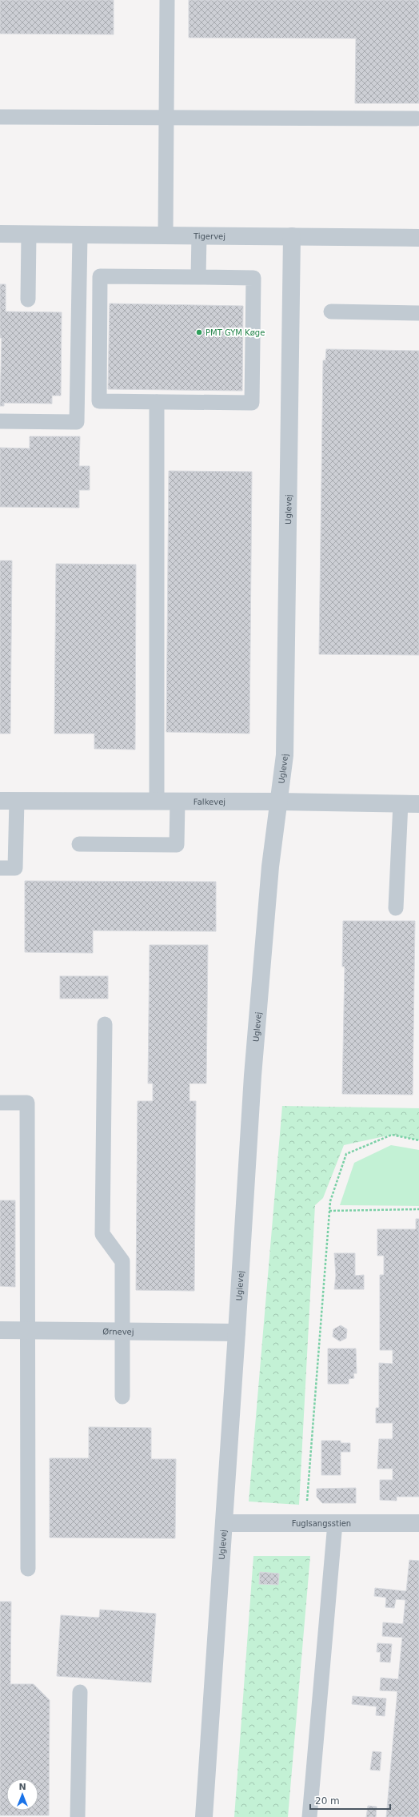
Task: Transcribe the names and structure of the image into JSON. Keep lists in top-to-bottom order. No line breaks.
{"streets":{"street":["Tigervej","Uglevej","Falkevej","Ørnevej","Fuglsangsstien"]},"crossings":[["Tigervej","Uglevej"],["Uglevej","Falkevej"],["Uglevej","Ørnevej"],["Uglevej","Fuglsangsstien"]],"places":["PMT GYM Køge"],"scale_bar":"20 m","north":"top"}
